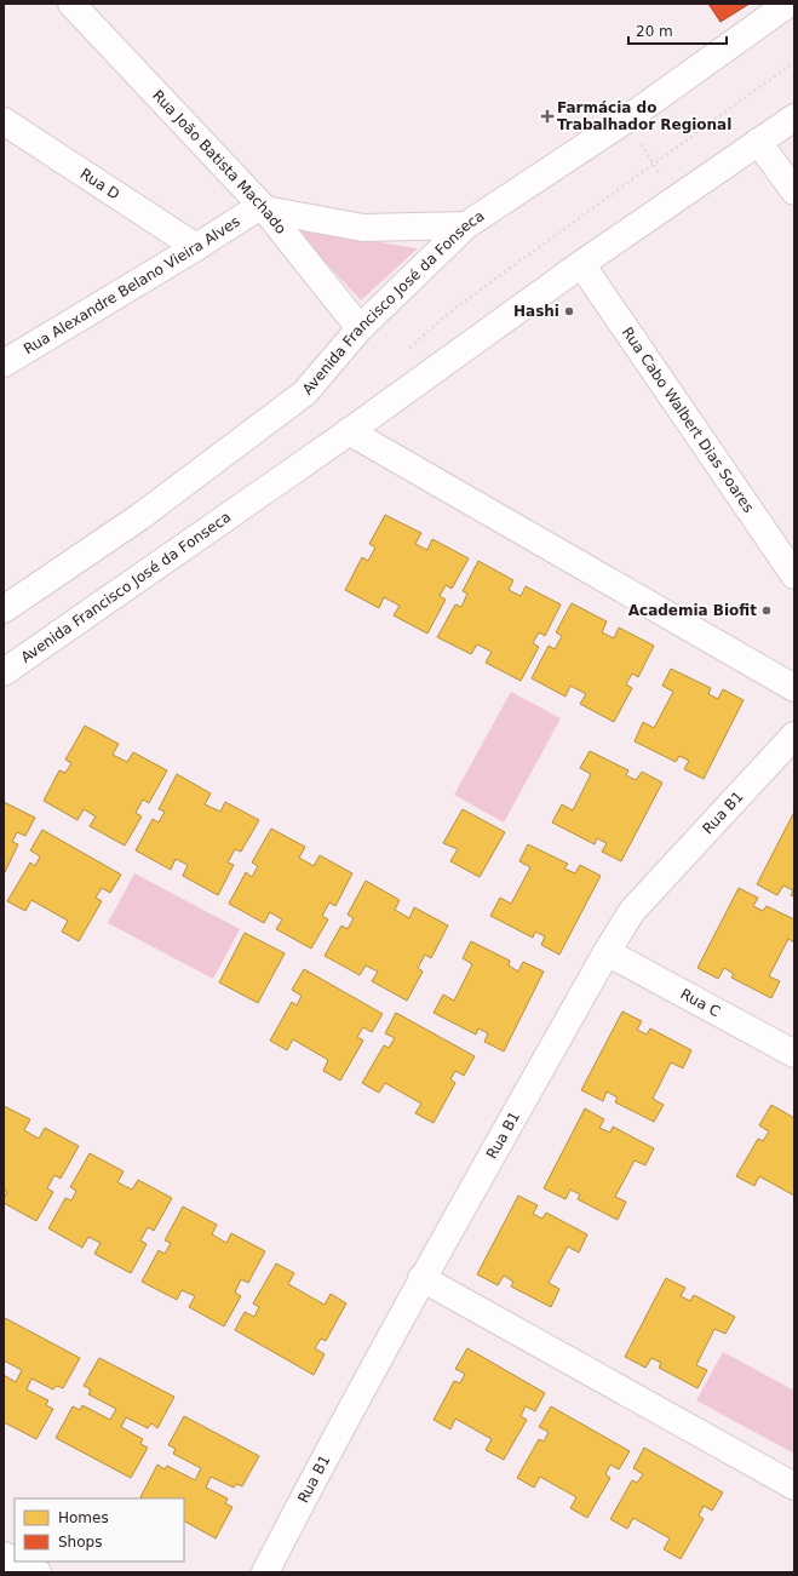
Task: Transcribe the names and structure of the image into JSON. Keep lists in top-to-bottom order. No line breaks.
{"streets":{"street":["Rua João Batista Machado","Rua D","Rua Alexandre Belano Vieira Alves","Avenida Francisco José da Fonseca","Rua Cabo Walbert Dias Soares","Rua B1","Rua C"]},"crossings":[["Rua João Batista Machado","Rua Alexandre Belano Vieira Alves"],["Rua João Batista Machado","Avenida Francisco José da Fonseca"],["Rua D","Rua Alexandre Belano Vieira Alves"],["Avenida Francisco José da Fonseca","Rua Cabo Walbert Dias Soares"],["Rua B1","Rua C"]],"places":{"health":["Farmácia do Trabalhador Regional"],"other":["Hashi","Academia Biofit"]},"legend":["Homes","Shops"],"scale_bar":"20 m"}
